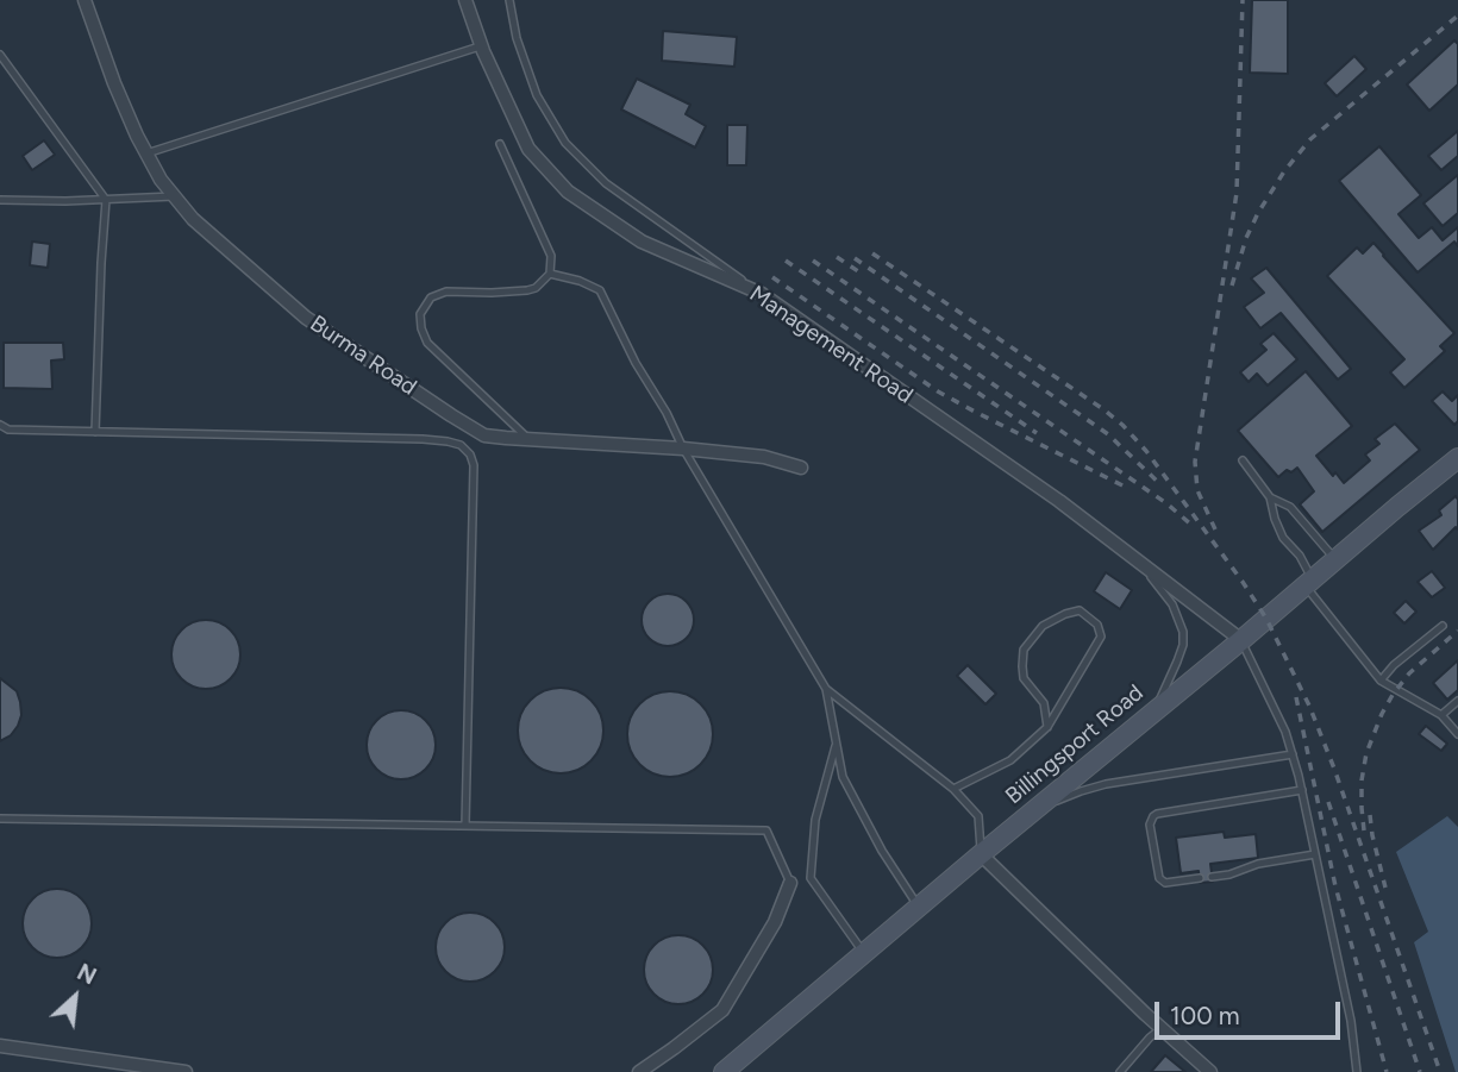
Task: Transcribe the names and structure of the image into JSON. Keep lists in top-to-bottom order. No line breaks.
{"streets":{"street":["Management Road","Burma Road","Billingsport Road"]},"crossings":[["Management Road","Billingsport Road"]],"scale_bar":"100 m","north":"top right"}
